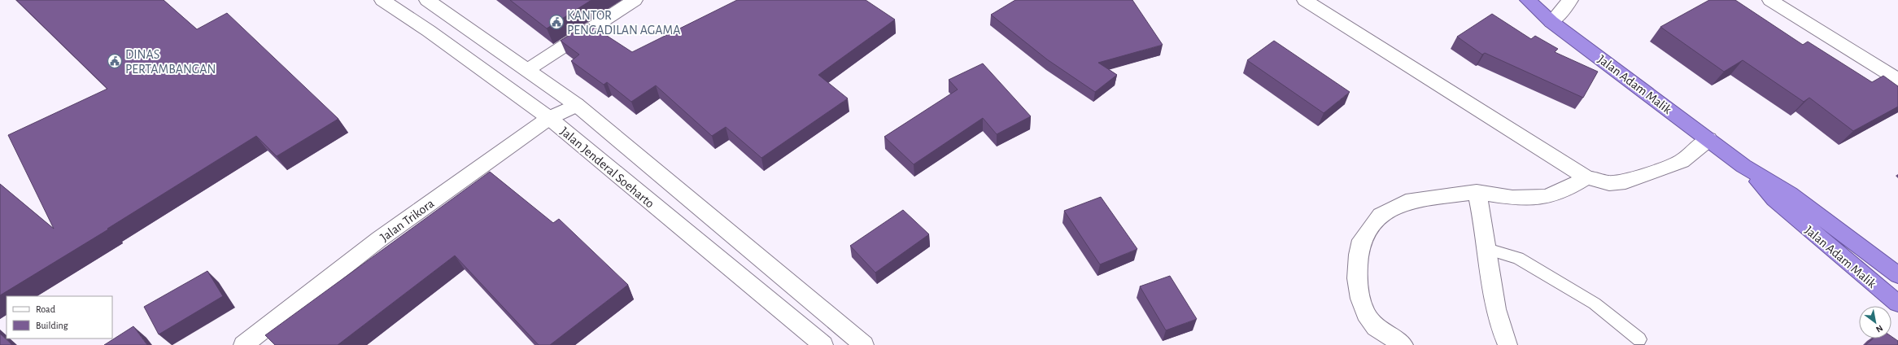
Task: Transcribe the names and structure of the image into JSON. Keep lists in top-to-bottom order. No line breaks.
{"streets":{"highway":["Jalan Adam Malik"],"street":["Jalan Jenderal Soeharto","Jalan Trikora"]},"crossings":[["Jalan Jenderal Soeharto","Jalan Trikora"]],"places":{"public building":["KANTOR PENGADILAN AGAMA","DINAS PERTAMBANGAN"]},"legend":["Road","Building"],"north":"bottom right"}
